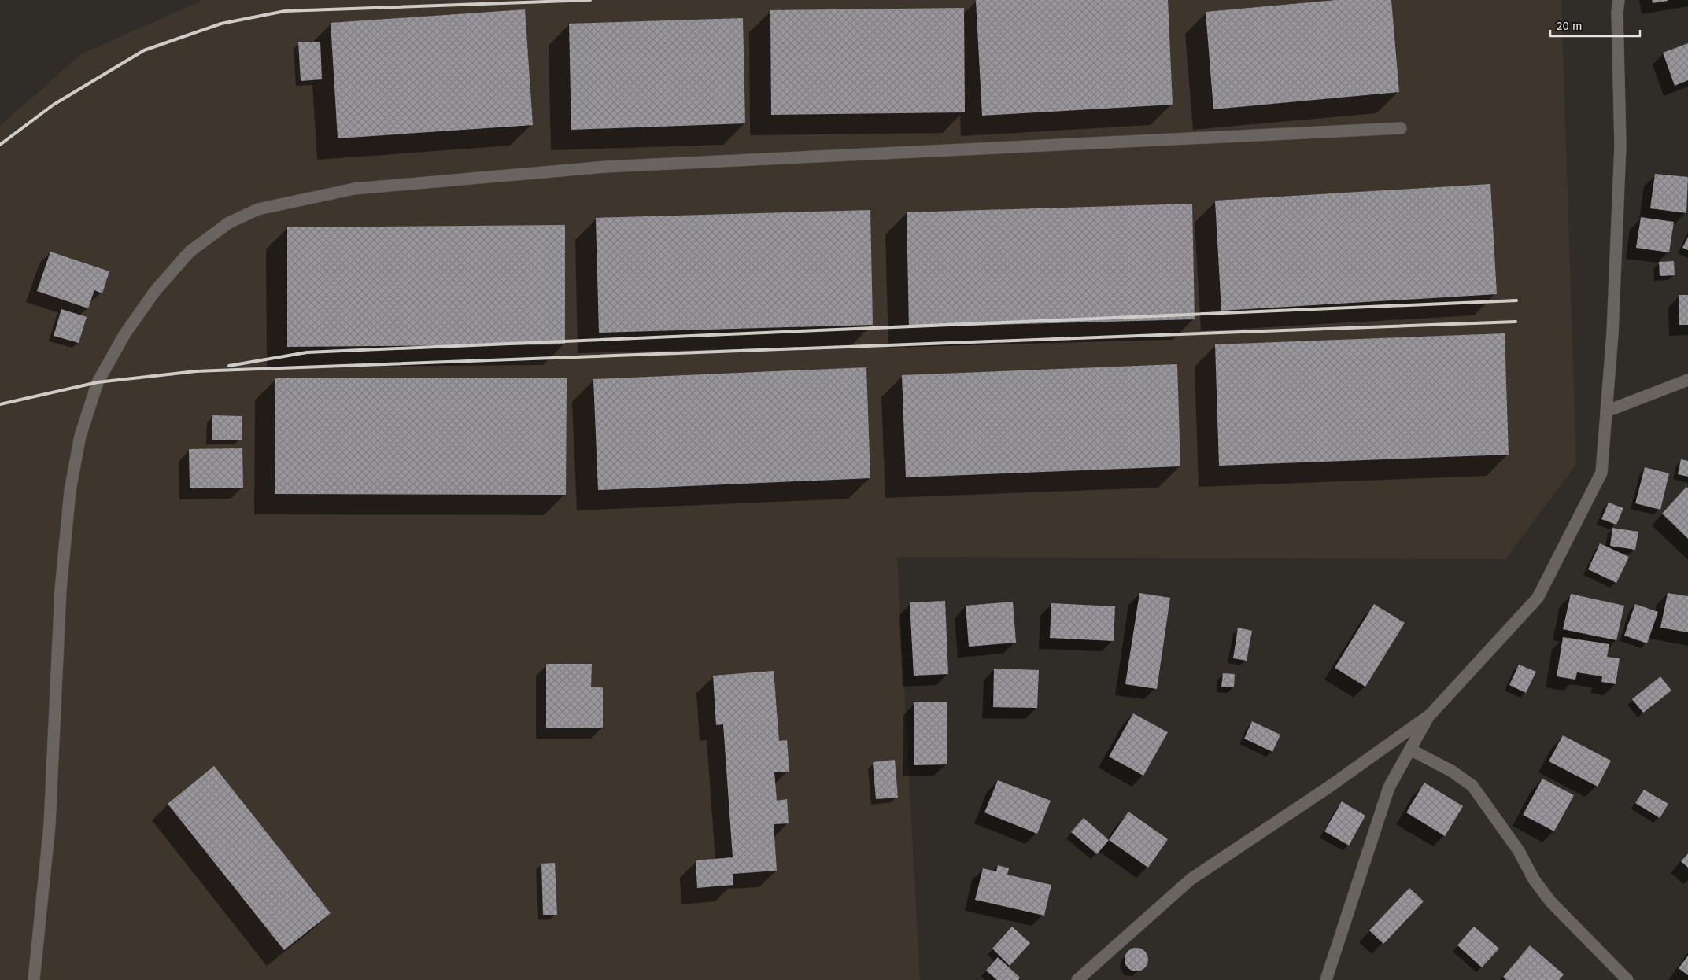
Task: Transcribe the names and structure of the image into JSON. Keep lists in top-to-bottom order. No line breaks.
{"scale_bar":"20 m"}
